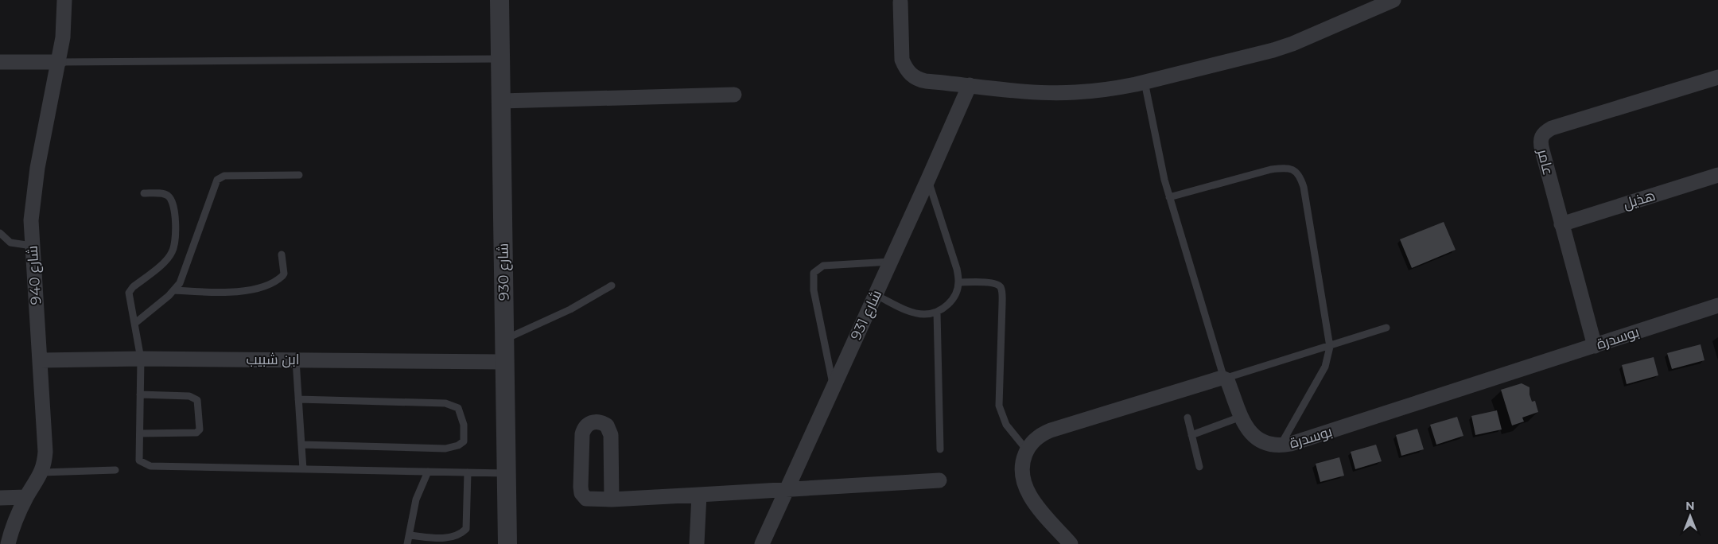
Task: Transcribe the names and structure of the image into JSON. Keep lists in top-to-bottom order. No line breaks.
{"streets":{"street":["عامر","هذيل","شارع 930","شارع 940","شارع 931","بوسدرة","ابن شبيب"]},"crossings":[["عامر","هذيل"],["عامر","بوسدرة"],["شارع 930","ابن شبيب"],["شارع 940","ابن شبيب"]],"north":"top"}
